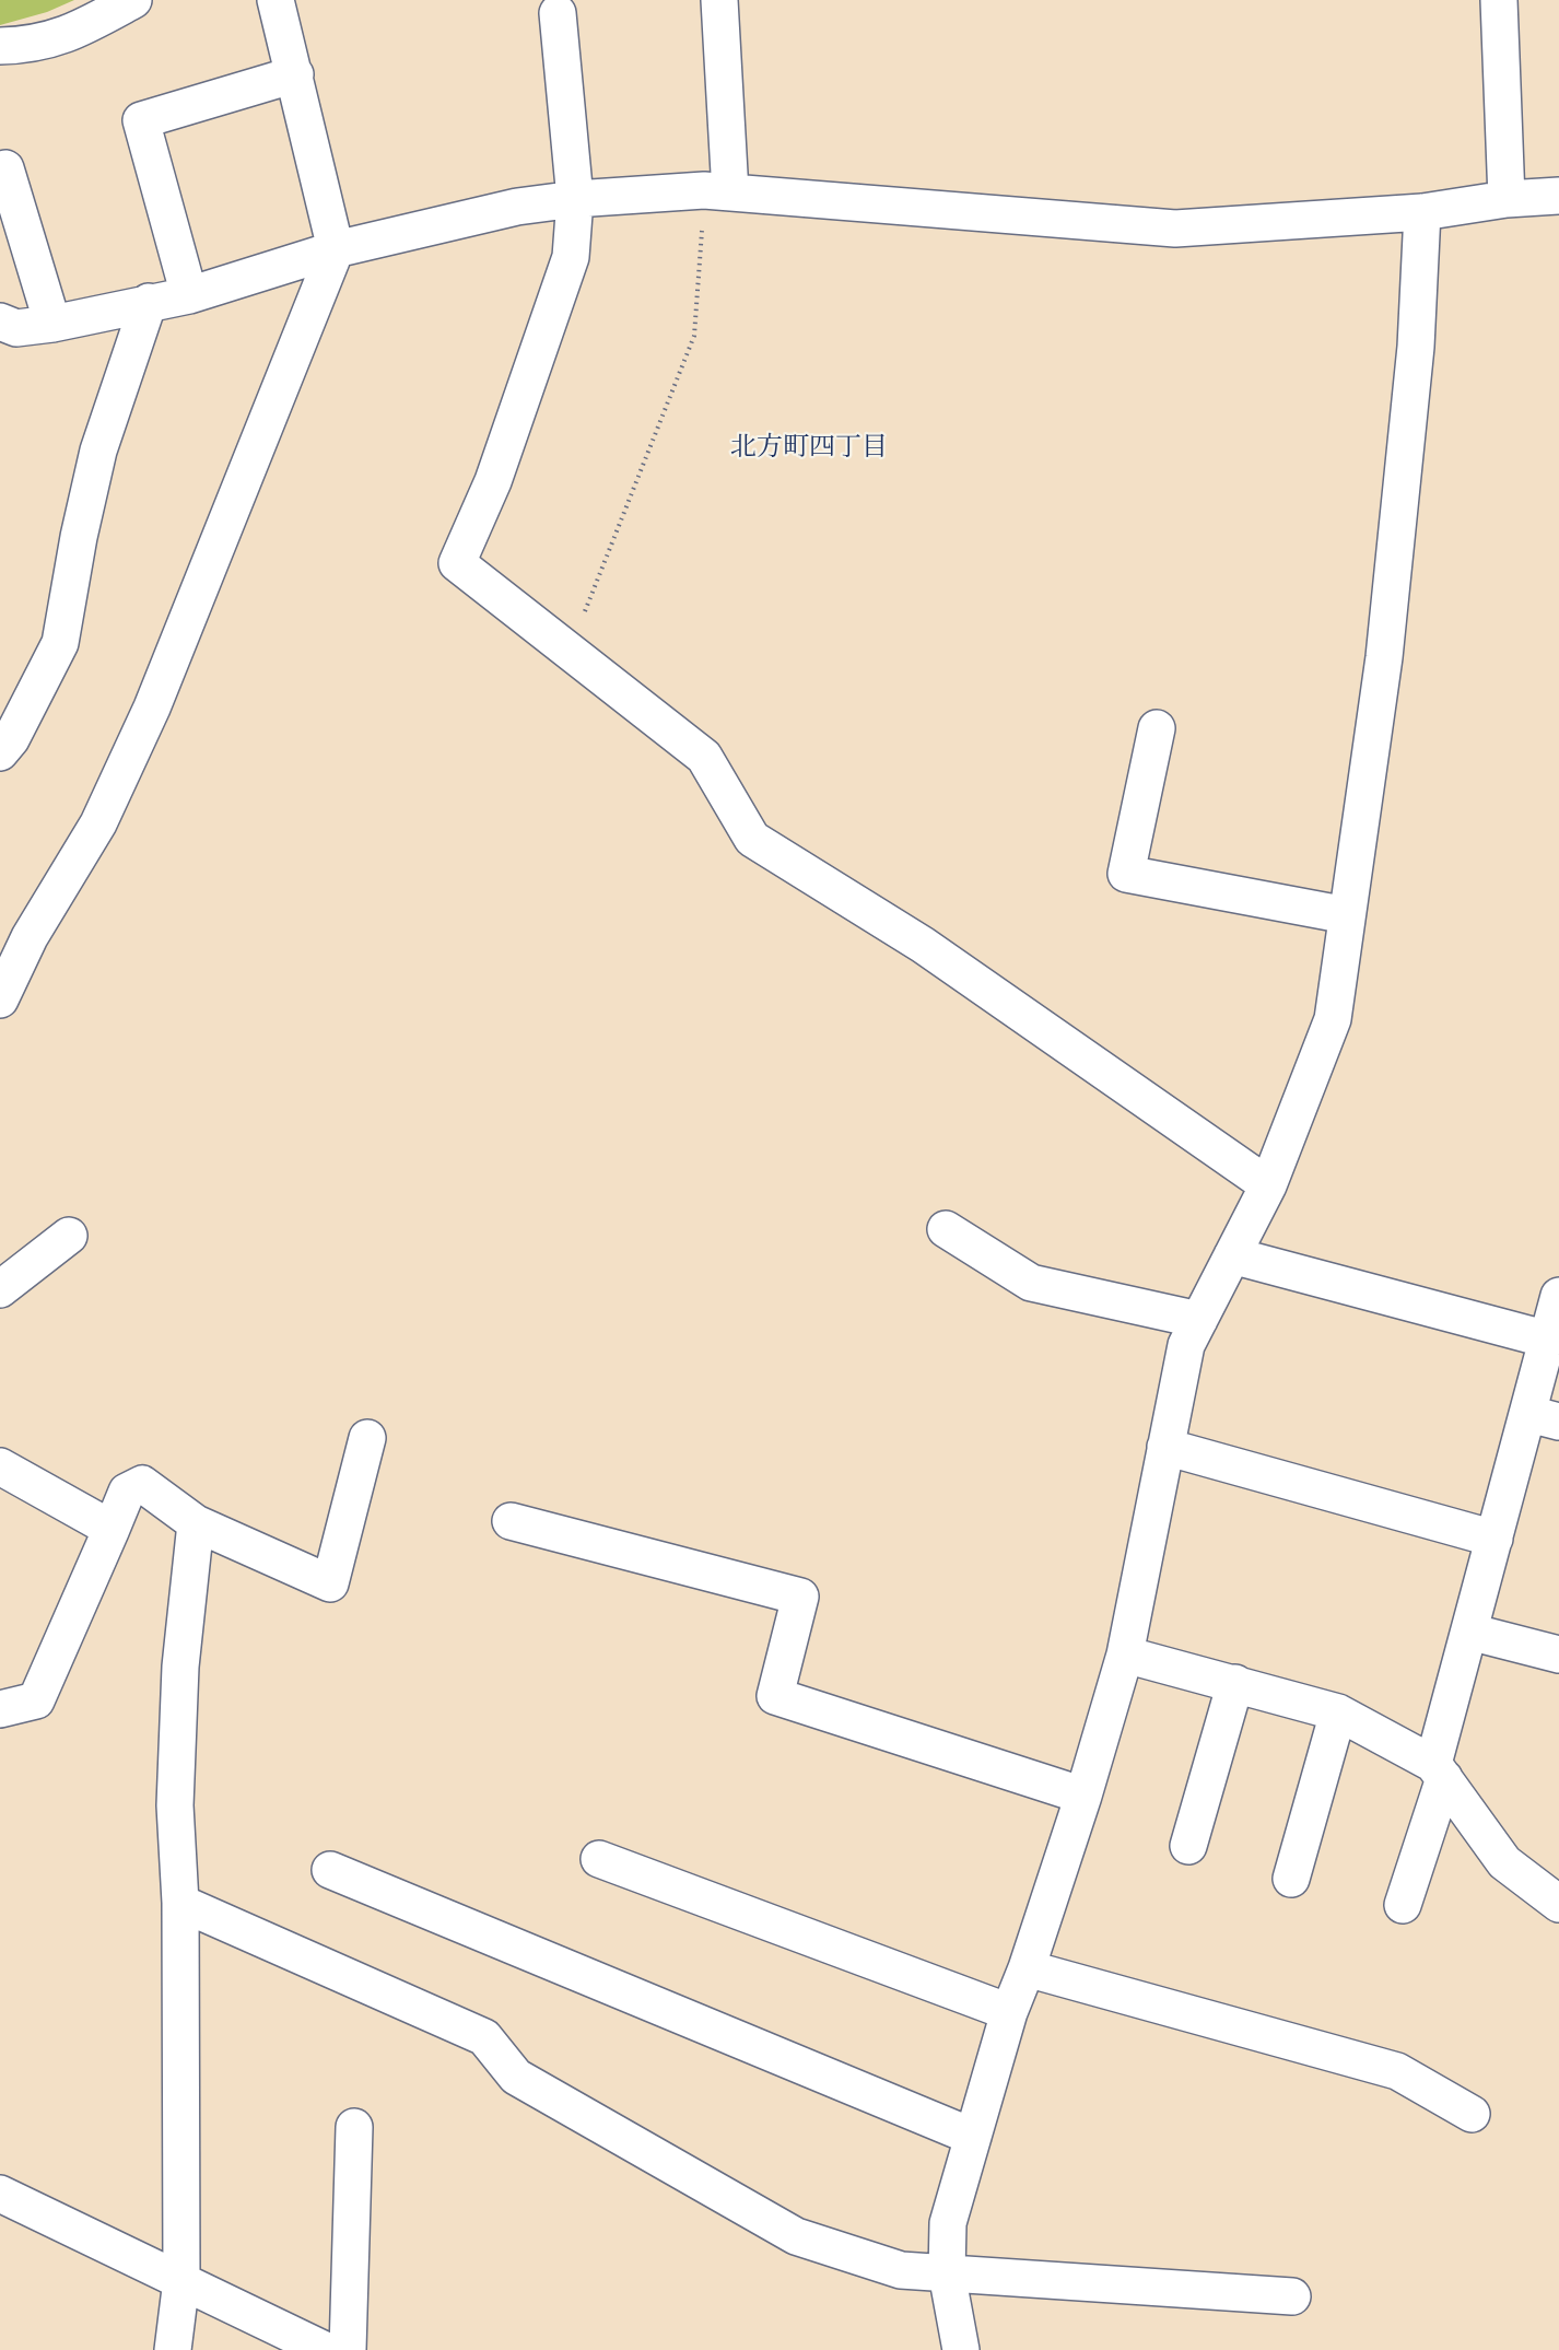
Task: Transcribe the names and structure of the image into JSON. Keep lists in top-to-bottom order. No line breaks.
{"districts":["北方町四丁目"]}
